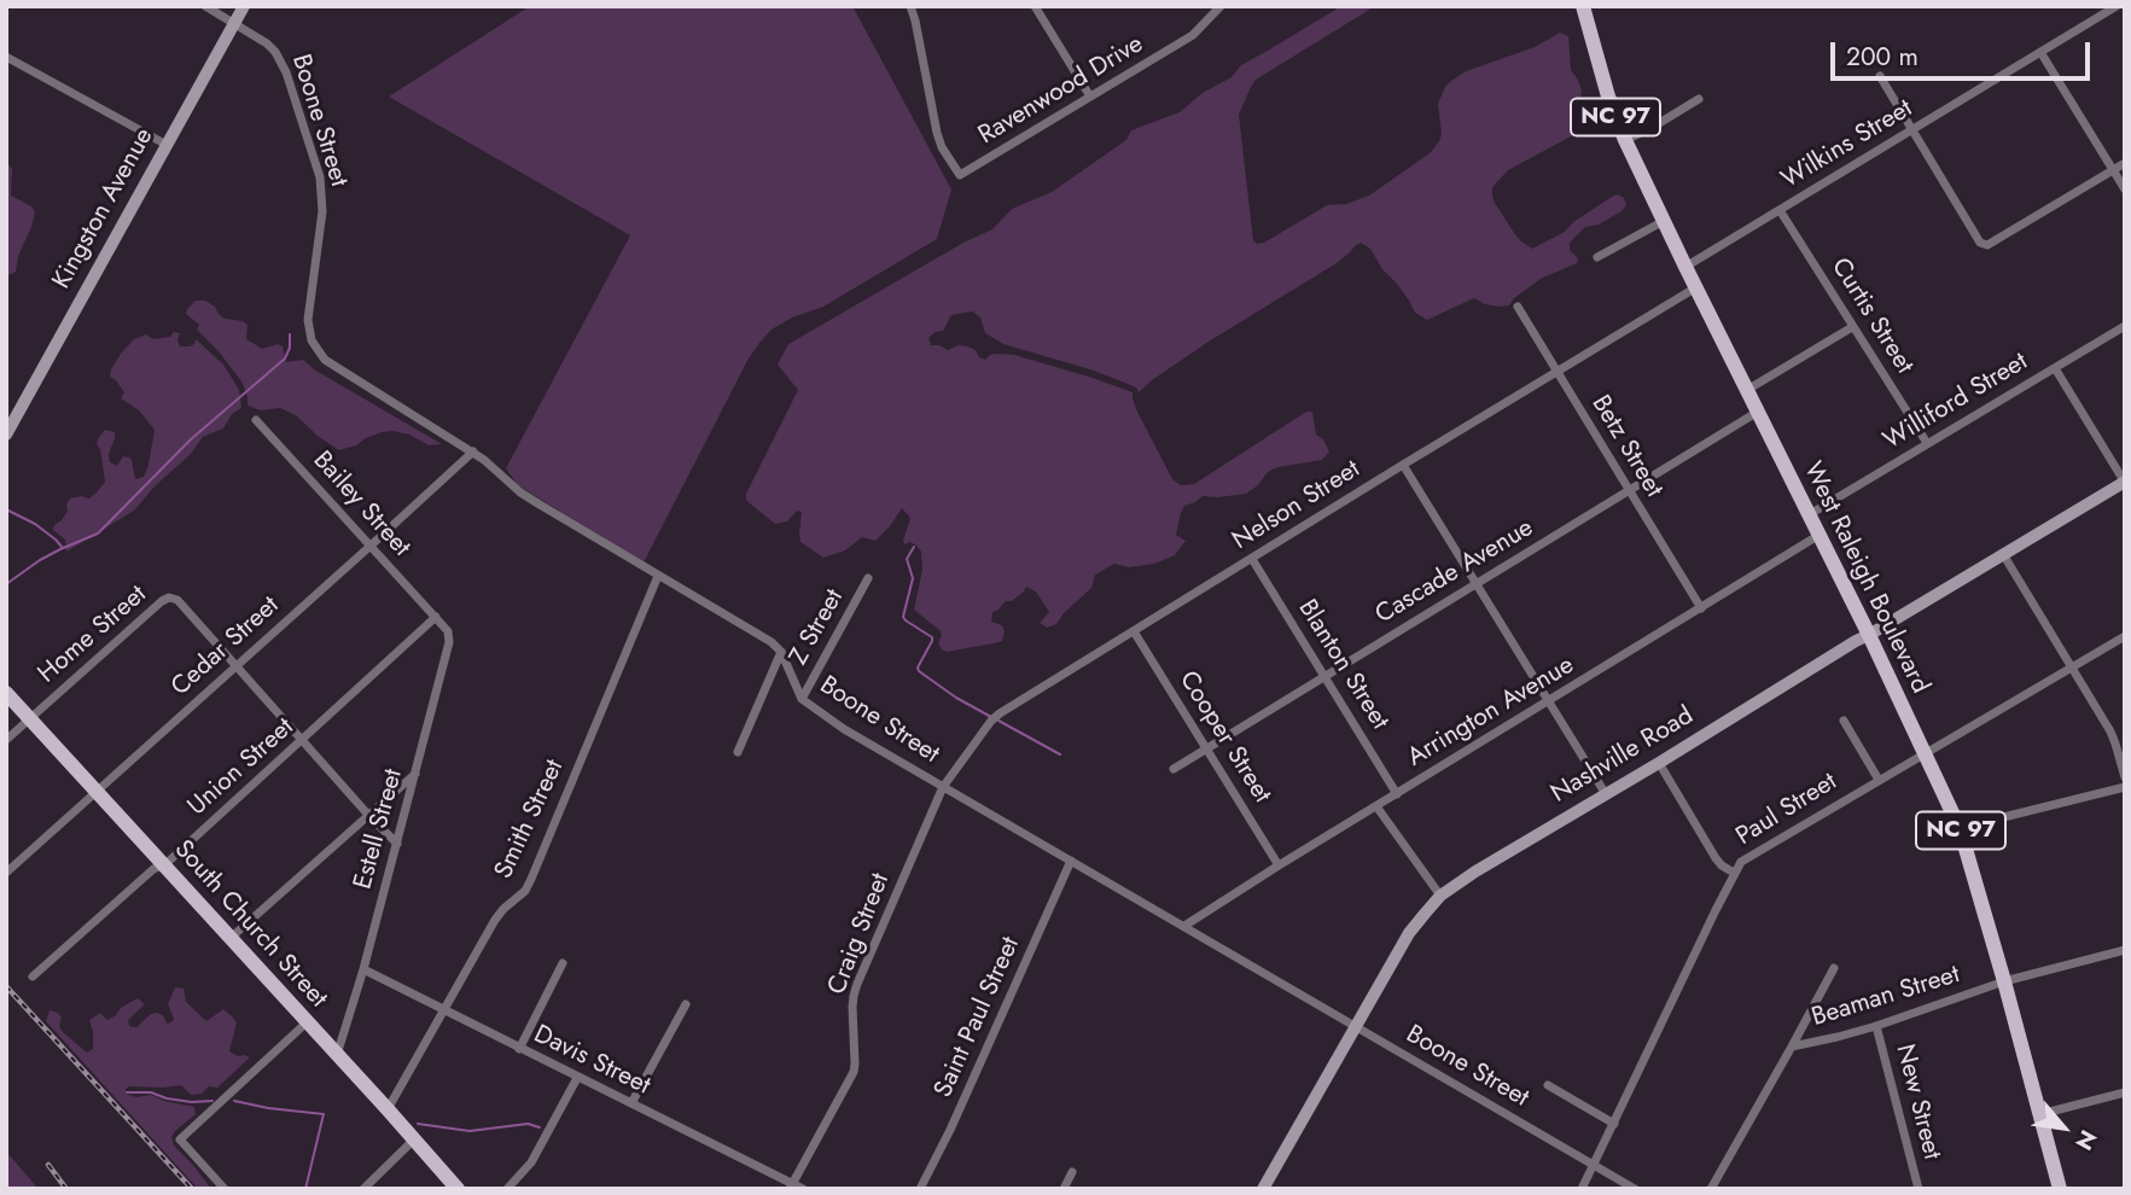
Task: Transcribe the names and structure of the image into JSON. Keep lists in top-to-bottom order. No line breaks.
{"streets":{"main road":["NC 97","Kingston Avenue","West Raleigh Boulevard","Nashville Road","South Church Street"],"street":["Ravenwood Drive","Boone Street","Wilkins Street","Curtis Street","Williford Street","Betz Street","Bailey Street","Nelson Street","Cascade Avenue","Z Street","Home Street","Cedar Street","Blanton Street","Arrington Avenue","Cooper Street","Union Street","Paul Street","Smith Street","Estell Street","Craig Street","Beaman Street","Saint Paul Street","Davis Street","New Street"]},"crossings":[["Boone Street","Kingston Avenue"],["Boone Street","Nelson Street"],["Boone Street","Z Street"],["Boone Street","Cedar Street"],["Boone Street","Arrington Avenue"],["Boone Street","Nashville Road"],["Boone Street","Paul Street"],["Boone Street","Smith Street"],["Boone Street","Craig Street"],["Boone Street","Saint Paul Street"],["Wilkins Street","Curtis Street"],["Wilkins Street","West Raleigh Boulevard"],["Curtis Street","Williford Street"],["Williford Street","West Raleigh Boulevard"],["Betz Street","Nelson Street"],["Betz Street","Cascade Avenue"],["Betz Street","Arrington Avenue"],["Bailey Street","Cedar Street"],["Bailey Street","Union Street"],["Bailey Street","Estell Street"],["Nelson Street","West Raleigh Boulevard"],["Nelson Street","Blanton Street"],["Nelson Street","Cooper Street"],["Nelson Street","Craig Street"],["Cascade Avenue","West Raleigh Boulevard"],["Cascade Avenue","Blanton Street"],["Cascade Avenue","Cooper Street"],["West Raleigh Boulevard","Arrington Avenue"],["West Raleigh Boulevard","Nashville Road"],["West Raleigh Boulevard","Paul Street"],["West Raleigh Boulevard","Beaman Street"],["Home Street","Cedar Street"],["Home Street","South Church Street"],["Cedar Street","South Church Street"],["Blanton Street","Arrington Avenue"],["Arrington Avenue","Cooper Street"],["Union Street","Estell Street"],["Union Street","South Church Street"],["Smith Street","South Church Street"],["Smith Street","Davis Street"],["Estell Street","South Church Street"],["Estell Street","Davis Street"],["Craig Street","Davis Street"],["Beaman Street","New Street"]],"scale_bar":"200 m","north":"bottom right"}
